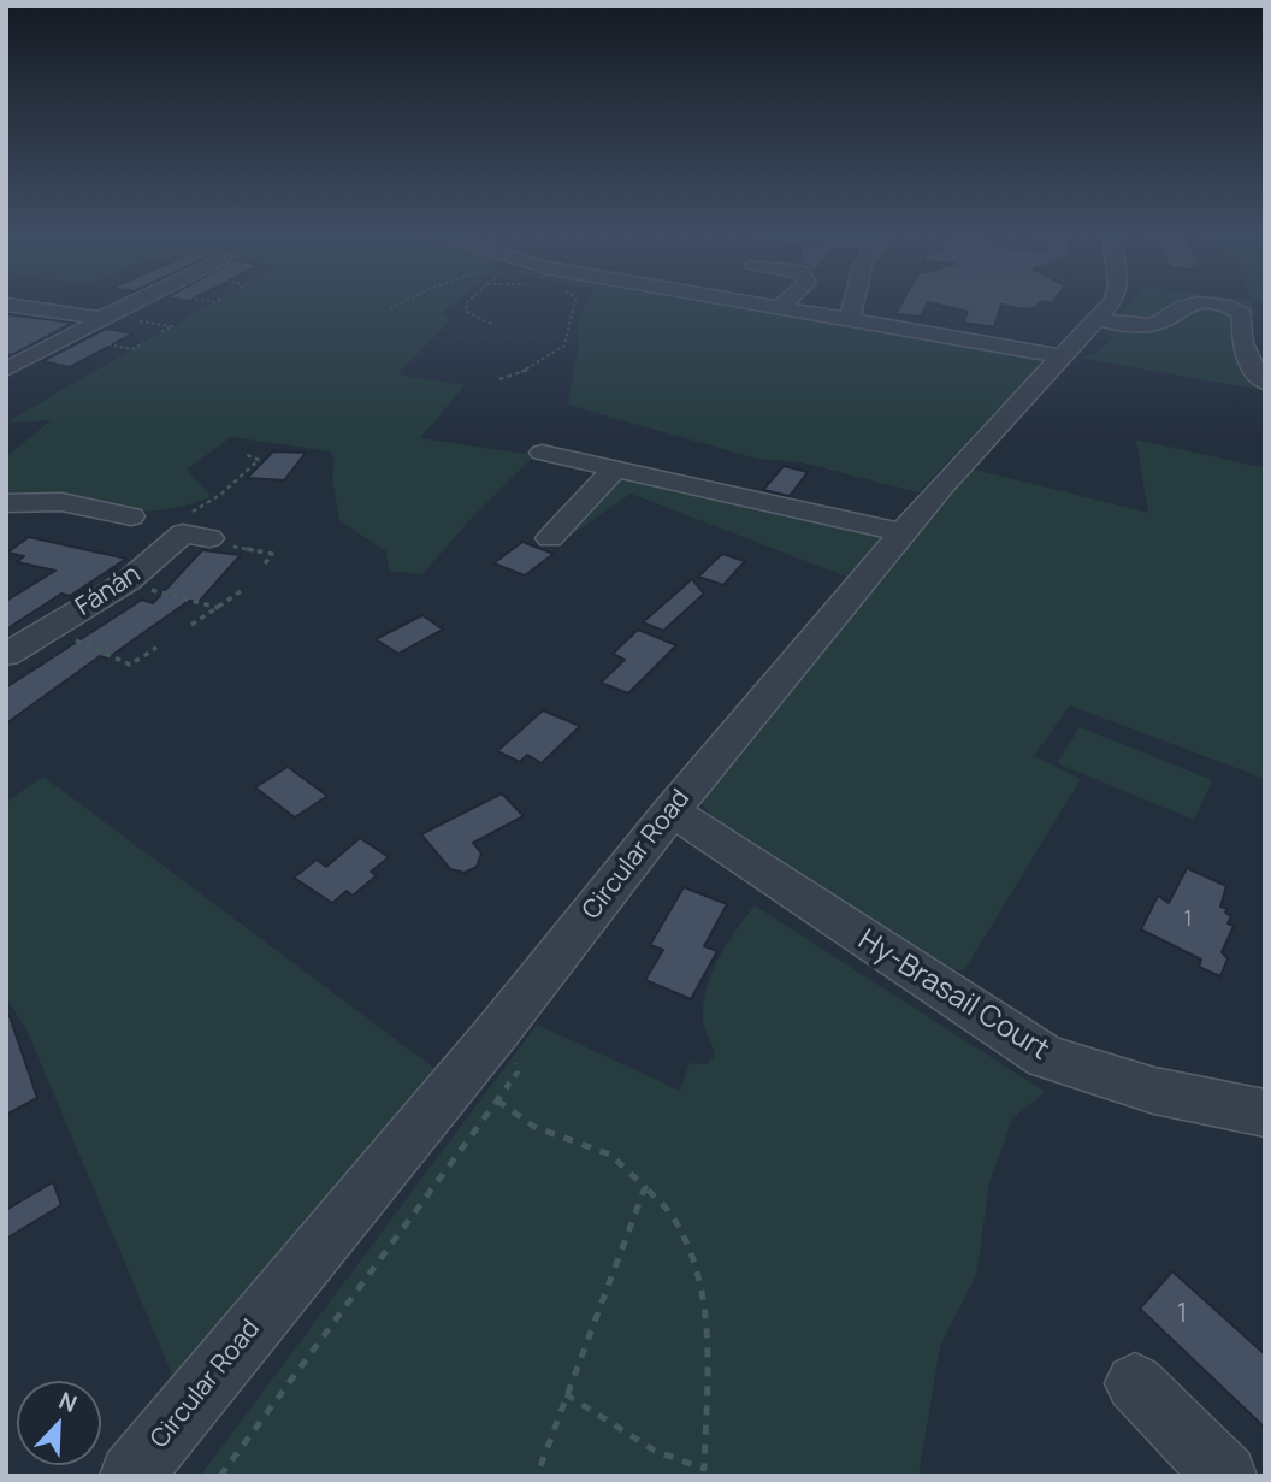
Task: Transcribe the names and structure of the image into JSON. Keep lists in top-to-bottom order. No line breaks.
{"streets":{"street":["Fánán","Circular Road","Hy-Brasail Court"]},"crossings":[["Circular Road","Hy-Brasail Court"]],"house_numbers":["1","1"],"north":"top right"}
